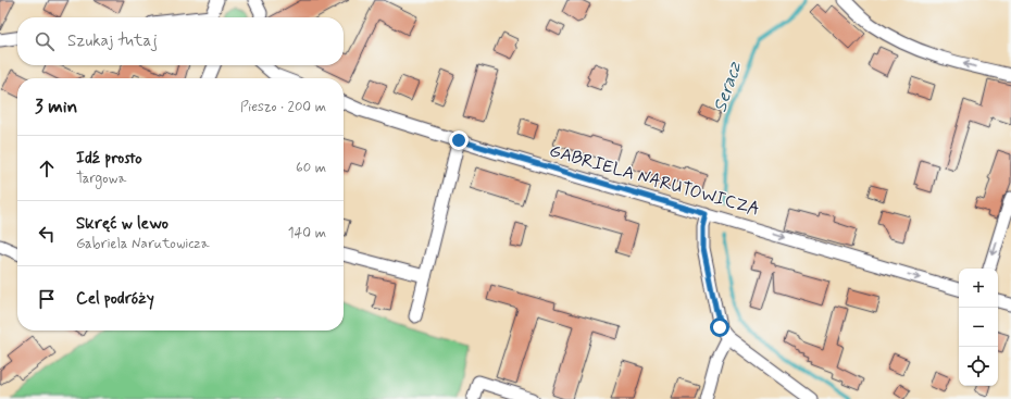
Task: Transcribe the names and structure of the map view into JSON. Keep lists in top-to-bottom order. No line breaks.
{"streets":{"street":["GABRIELA NARUTOWICZA"]},"one_way":["GABRIELA NARUTOWICZA"],"water":["Seracz"],"page":{"search":"Szukaj tutaj","heading":["3 min","Pieszo · 200 m"],"list":[["Idź prosto","Targowa","60 m"],["Skręć w lewo","Gabriela Narutowicza","140 m"],"Cel podróży"],"map_buttons":["+","−"]}}
